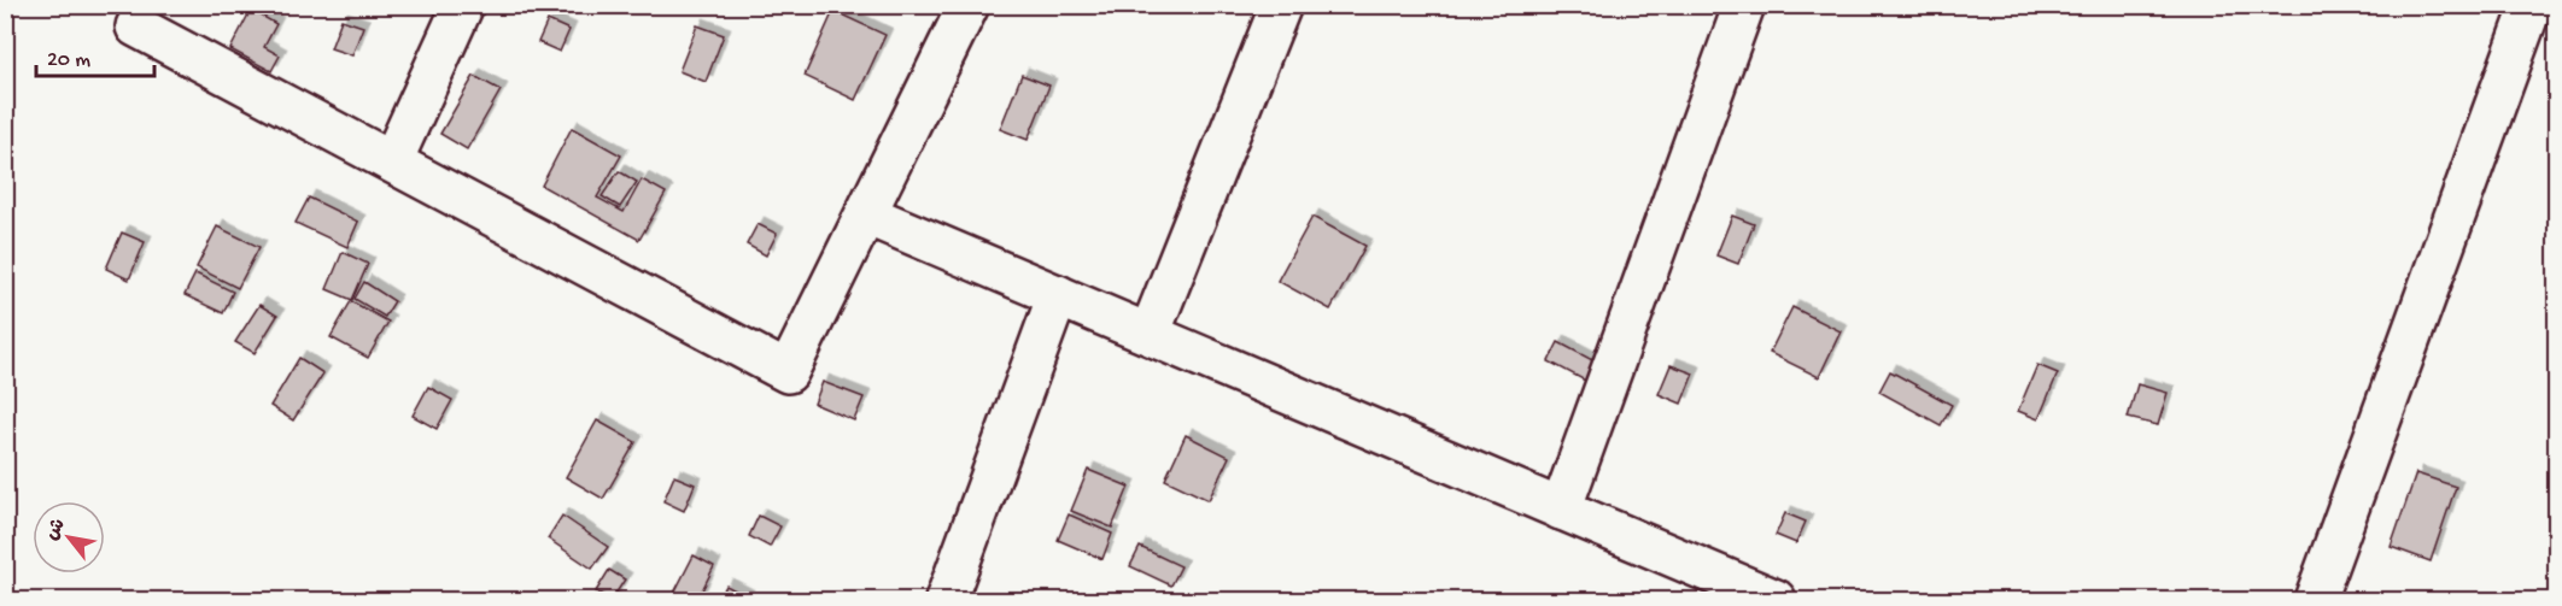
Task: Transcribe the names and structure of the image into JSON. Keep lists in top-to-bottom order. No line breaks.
{"scale_bar":"20 m","north":"top left"}
